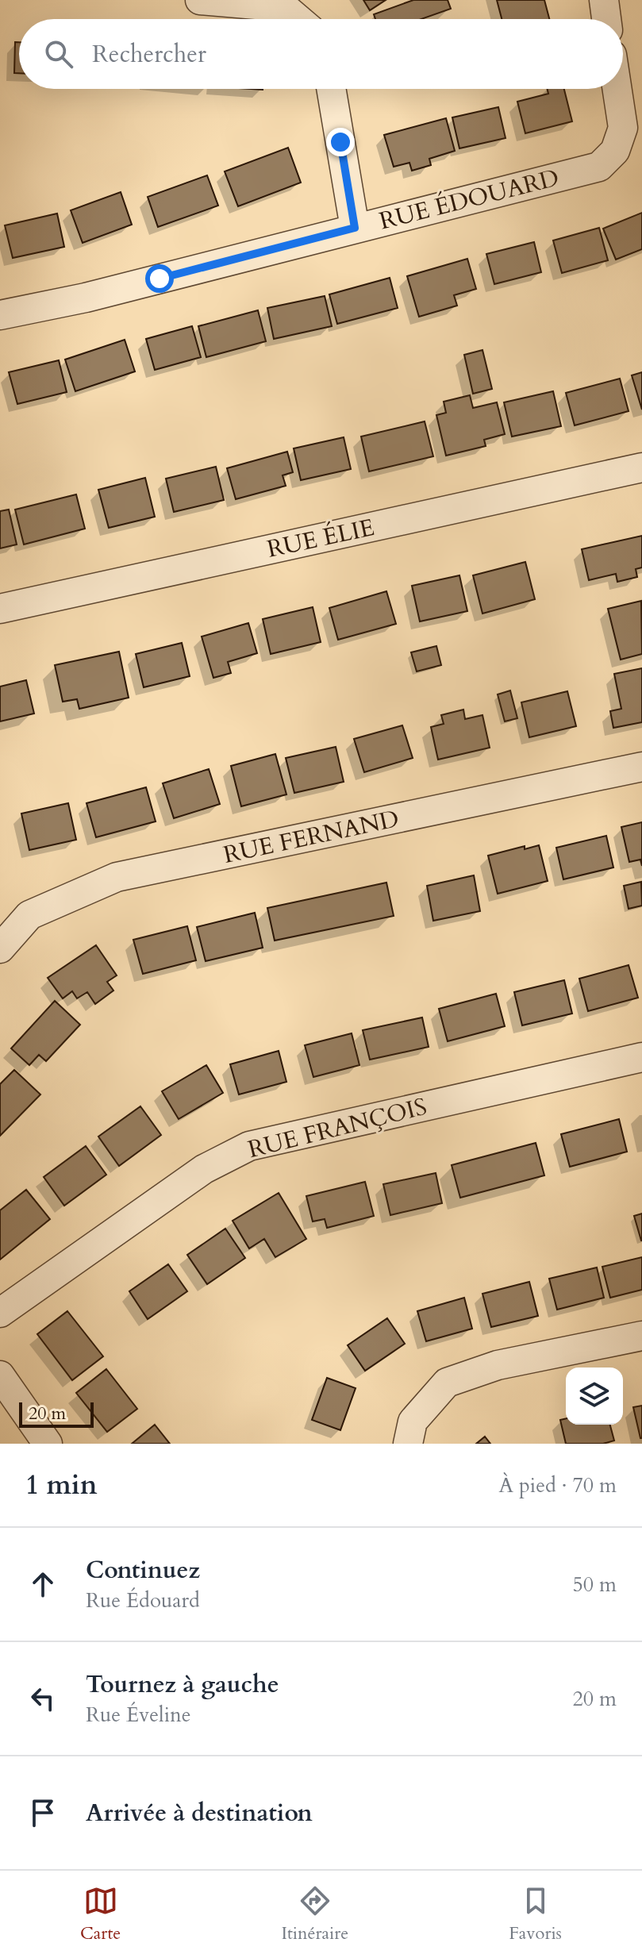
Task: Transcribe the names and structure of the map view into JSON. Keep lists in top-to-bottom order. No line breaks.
{"streets":{"street":["RUE ÉDOUARD","RUE ÉLIE","RUE FERNAND","RUE FRANÇOIS"]},"scale_bar":"20 m","page":{"search":"Rechercher","scale":"20 m","heading":["1 min","À pied · 70 m"],"list":[["Continuez","Rue Édouard","50 m"],["Tournez à gauche","Rue Éveline","20 m"],"Arrivée à destination"],"nav":["Carte","Itinéraire","Favoris"]}}
